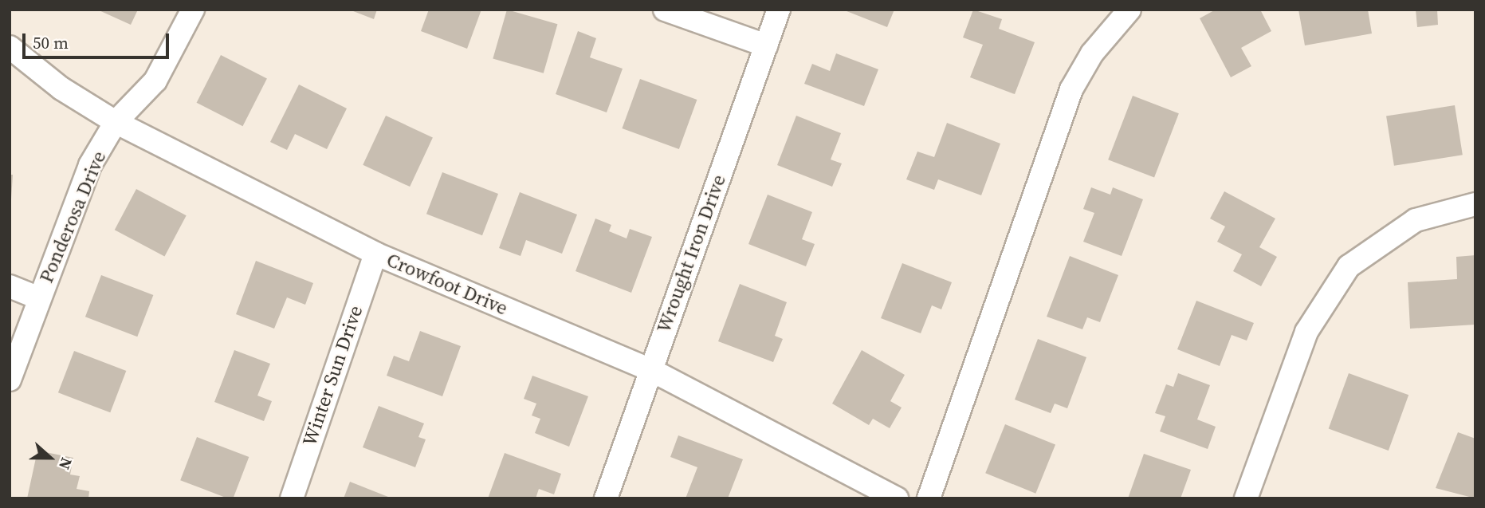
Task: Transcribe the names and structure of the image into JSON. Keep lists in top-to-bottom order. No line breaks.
{"streets":{"street":["Ponderosa Drive","Wrought Iron Drive","Crowfoot Drive","Winter Sun Drive"]},"crossings":[["Ponderosa Drive","Crowfoot Drive"],["Wrought Iron Drive","Crowfoot Drive"],["Crowfoot Drive","Winter Sun Drive"]],"scale_bar":"50 m","north":"right"}
